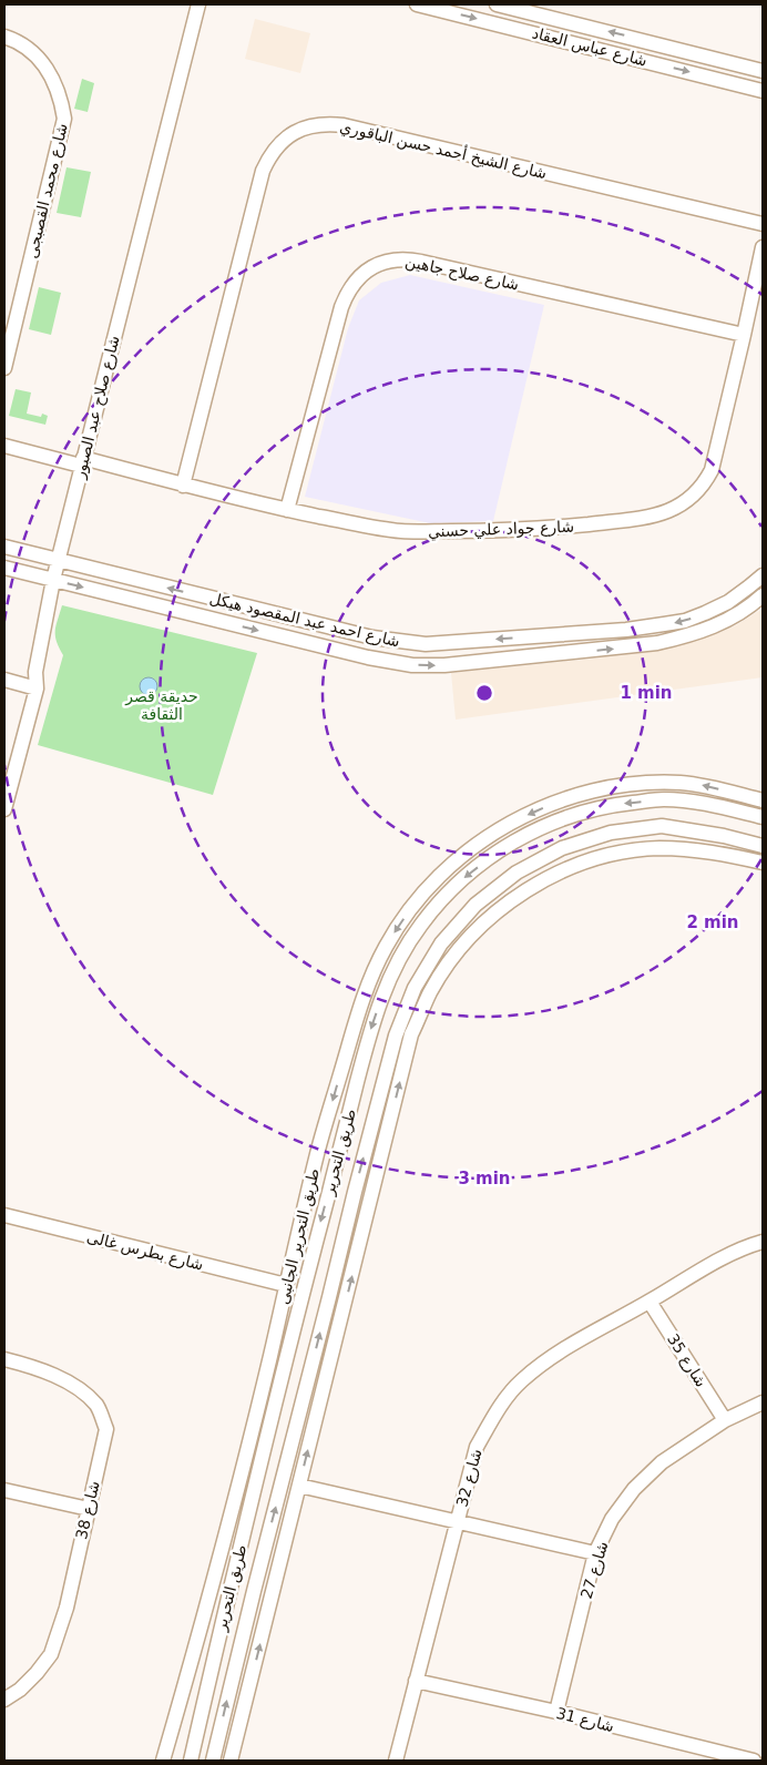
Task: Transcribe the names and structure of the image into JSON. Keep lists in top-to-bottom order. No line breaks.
{"streets":{"street":["شارع عباس العقاد","شارع الشيخ أحمد حسن الباقوري","شارع محمد القصبجى","شارع صلاح جاهين","شارع صلاح عبد الصبور","شارع جواد علي حسني","شارع احمد عبد المقصود هيكل","طريق التحرير","طريق التحرير الجانبى","شارع بطرس غالى","شارع 35","شارع 32","شارع 38","شارع 27","شارع 31"]},"crossings":[["شارع الشيخ أحمد حسن الباقوري","شارع جواد علي حسني"],["شارع صلاح جاهين","شارع جواد علي حسني"],["شارع صلاح عبد الصبور","شارع جواد علي حسني"],["شارع صلاح عبد الصبور","شارع احمد عبد المقصود هيكل"],["طريق التحرير الجانبى","شارع بطرس غالى"],["شارع 35","شارع 32"],["شارع 35","شارع 27"],["شارع 32","شارع 31"],["شارع 27","شارع 31"]],"one_way":["طريق التحرير الجانبى"],"parks":["حديقة قصر الثقافة"],"rings":["1 min","2 min","3 min"]}
